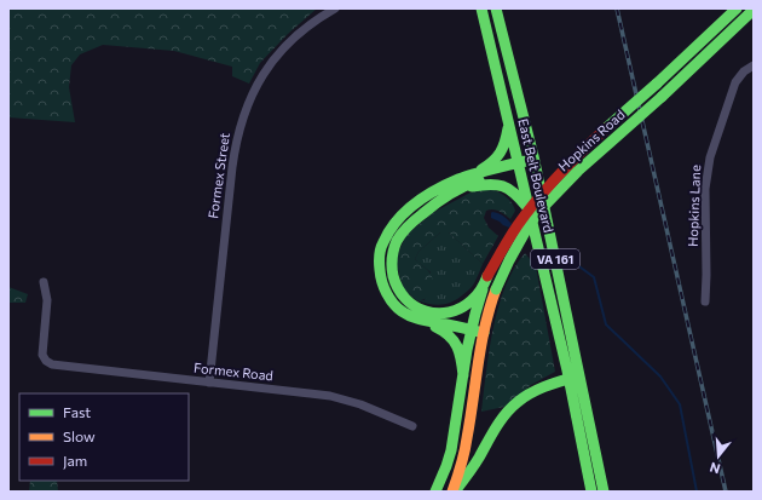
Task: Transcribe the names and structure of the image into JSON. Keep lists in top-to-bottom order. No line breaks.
{"streets":{"main road":["Hopkins Road","East Belt Boulevard","VA 161"],"street":["Formex Street","Hopkins Lane","Formex Road"]},"crossings":[["Formex Street","Formex Road"]],"legend":["Fast","Slow","Jam"],"north":"bottom"}
